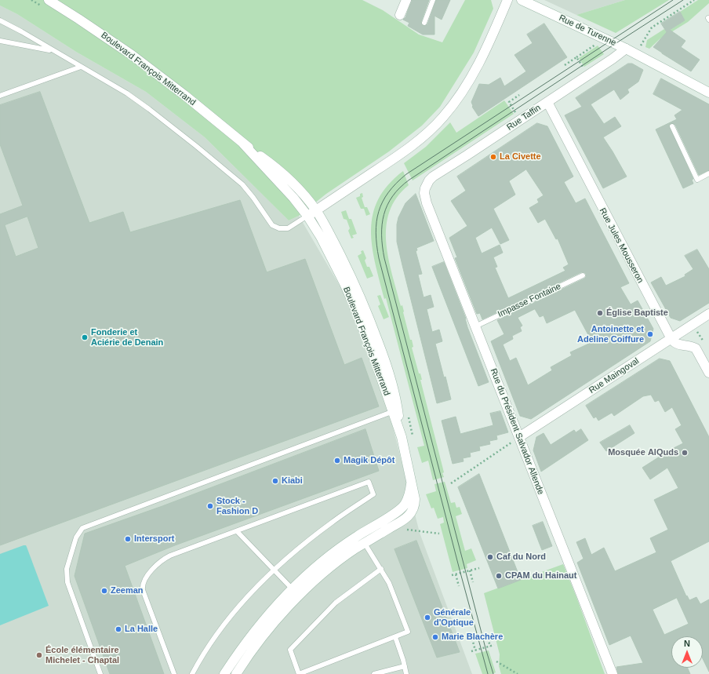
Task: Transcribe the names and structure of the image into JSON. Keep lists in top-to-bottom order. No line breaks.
{"streets":{"street":["Rue de Turenne","Boulevard François Mitterrand","Rue Taffin","Rue Jules Mousseron","Rue Maingoval","Rue du Président Salvador Allende"],"lane":["Impasse Fontaine"]},"crossings":[["Rue de Turenne","Rue Taffin"],["Rue Taffin","Rue Jules Mousseron"],["Rue Taffin","Rue du Président Salvador Allende"],["Rue Jules Mousseron","Rue Maingoval"],["Impasse Fontaine","Rue du Président Salvador Allende"],["Rue Maingoval","Rue du Président Salvador Allende"]],"places":["La Civette","Église Baptiste","Antoinette et Adeline Coiffure","Fonderie et Aciérie de Denain","Mosquée AlQuds","Magik Dépôt","Kiabi","Stock - Fashion D","Intersport","Caf du Nord","CPAM du Hainaut","Zeeman","Générale d'Optique","La Halle","Marie Blachère","École élémentaire Michelet - Chaptal"],"north":"top"}
